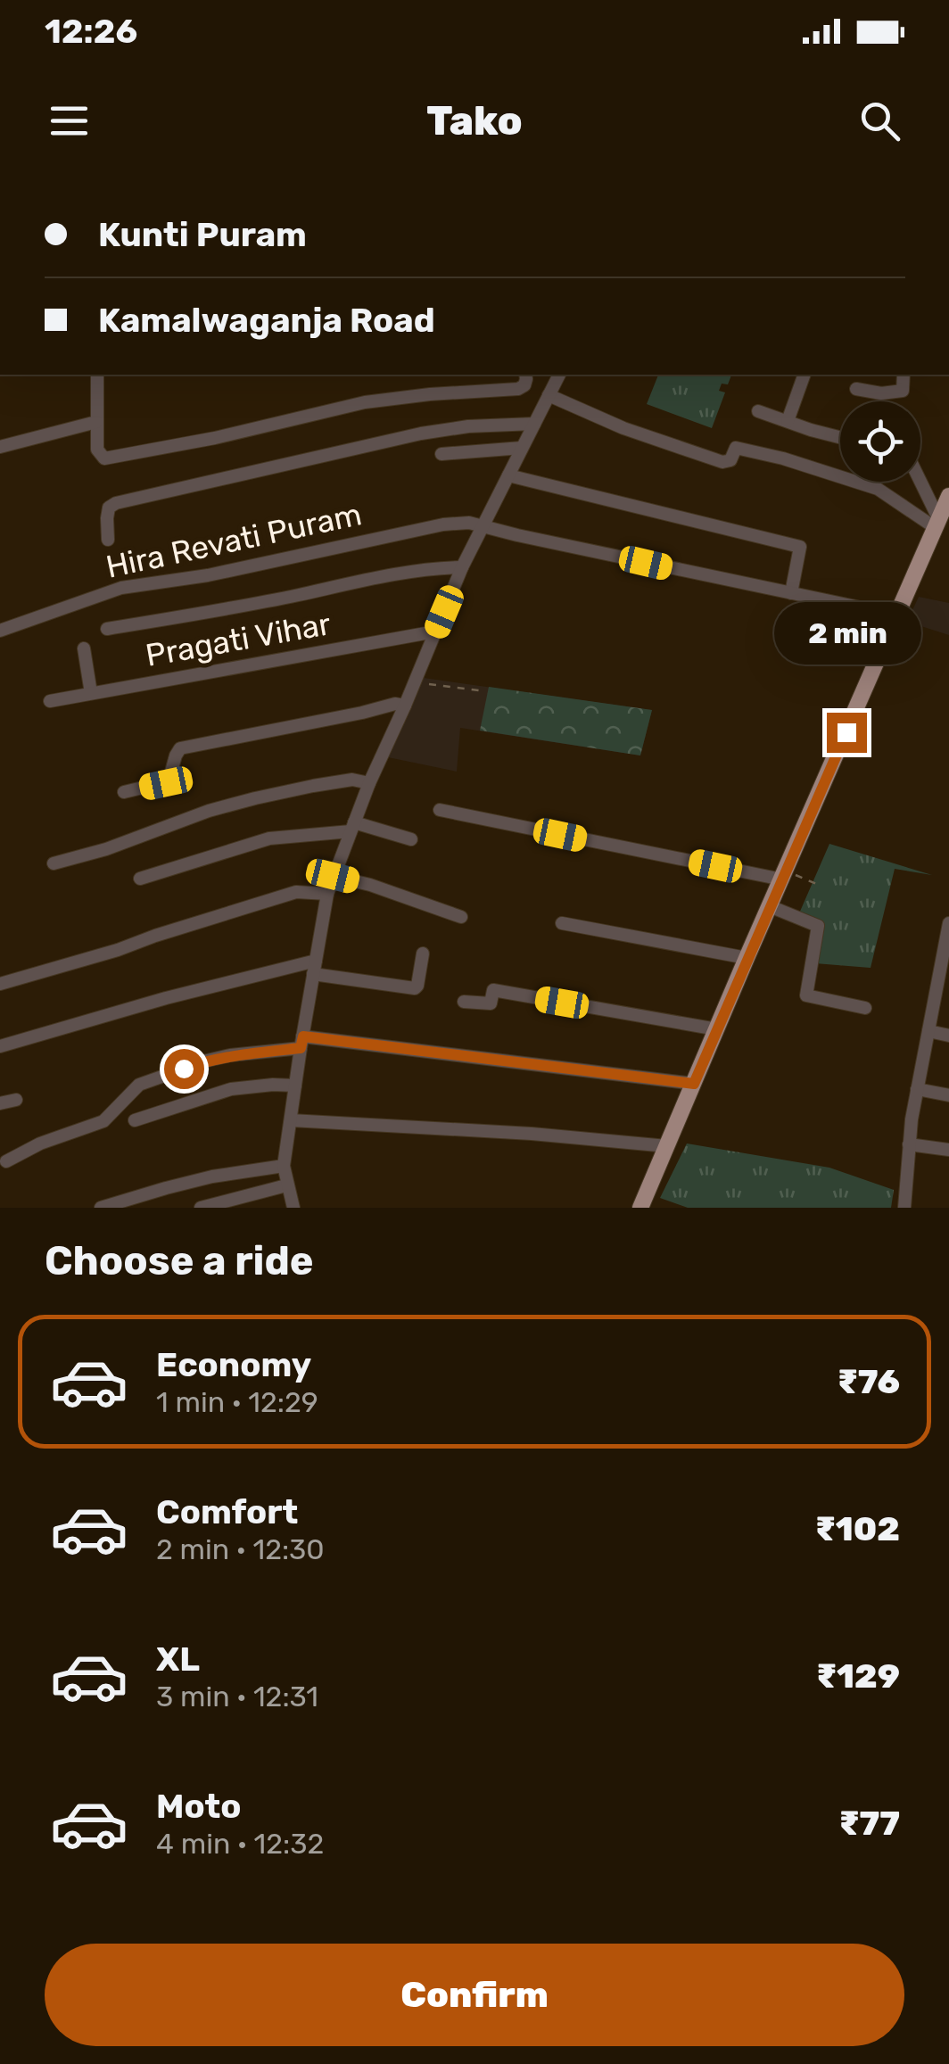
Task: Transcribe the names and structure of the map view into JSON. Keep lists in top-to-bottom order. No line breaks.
{"streets":{"street":["Hira Revati Puram","Pragati Vihar"]},"page":{"status":"12:26","header":"Tako","banner":["Kunti Puram","Kamalwaganja Road"],"bubble":"2 min","heading":"Choose a ride","list":[{"name":"Economy","note":"1 min · 12:29","value":"₹76"},{"name":"Comfort","note":"2 min · 12:30","value":"₹102"},{"name":"XL","note":"3 min · 12:31","value":"₹129"},{"name":"Moto","note":"4 min · 12:32","value":"₹77"}],"buttons":"Confirm"}}
